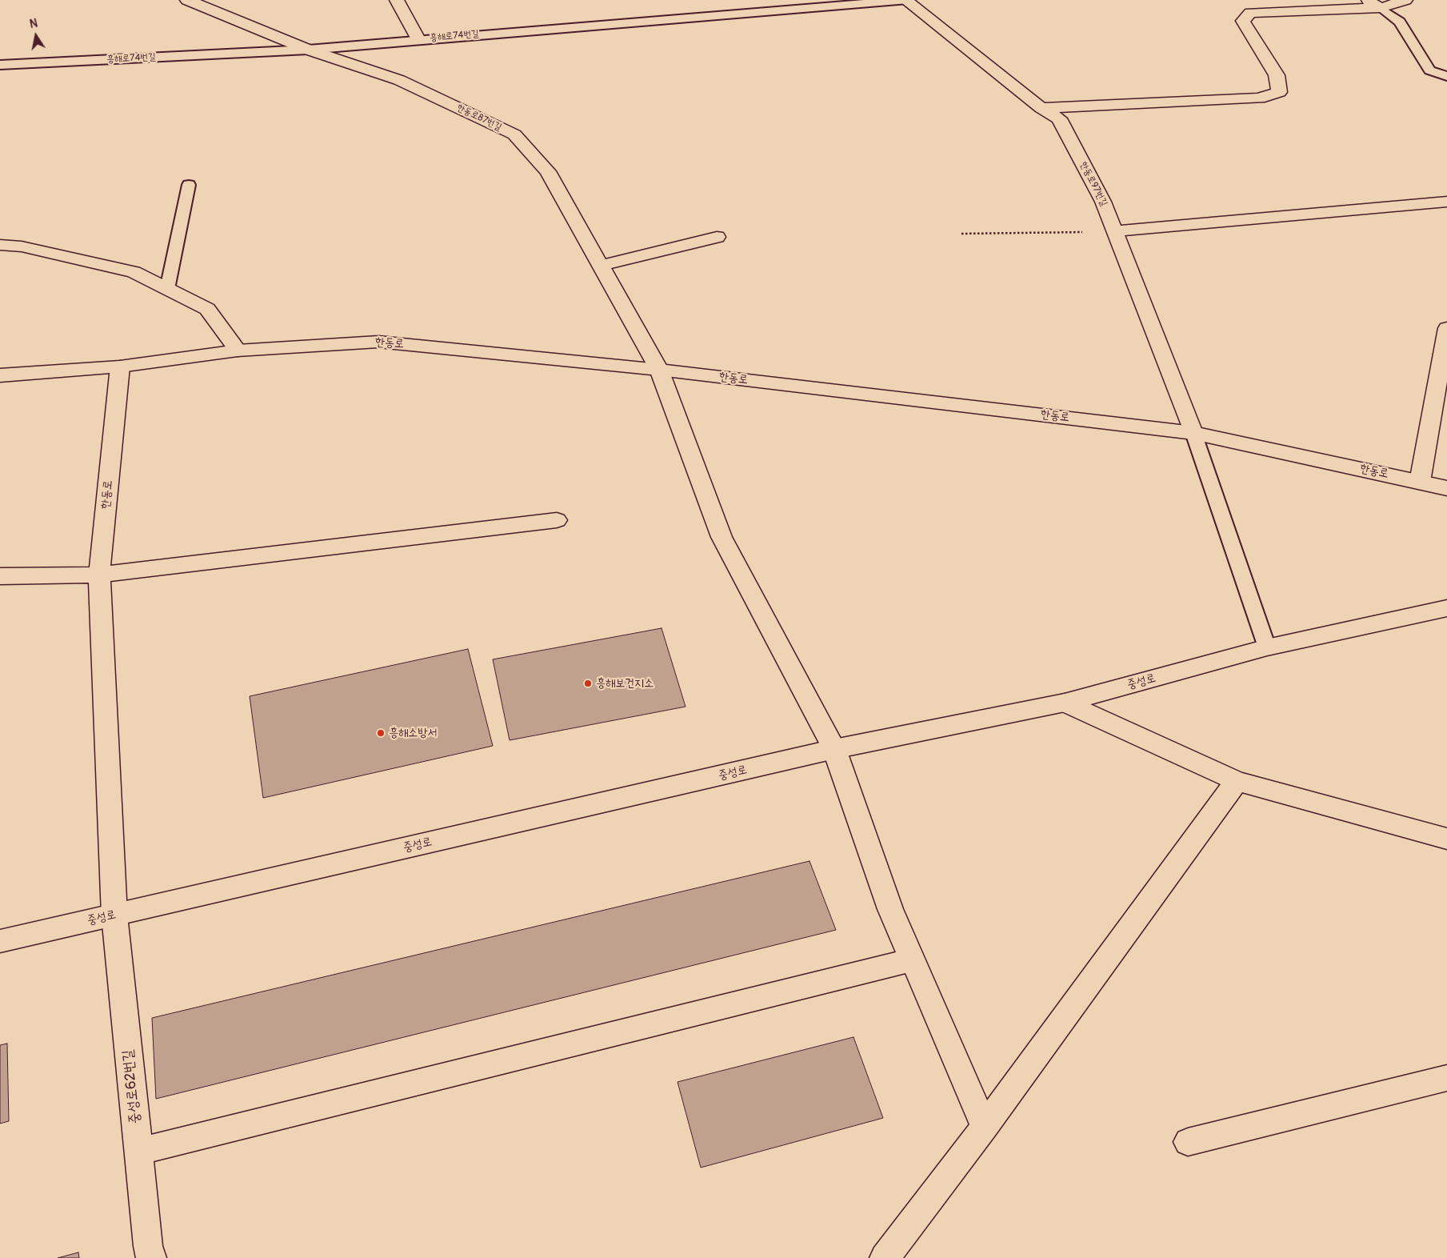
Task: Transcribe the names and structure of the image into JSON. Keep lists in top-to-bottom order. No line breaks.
{"streets":{"street":["한동로87번길","한동로97번길","한동로","중성로","중성로62번길"],"lane":["흥해로74번길"]},"crossings":[["흥해로74번길","한동로87번길"],["흥해로74번길","한동로97번길"],["한동로87번길","한동로"],["한동로97번길","한동로"],["한동로","중성로"],["한동로","중성로62번길"],["중성로","중성로62번길"]],"places":["흥해보건지소","흥해소방서"],"north":"top"}
